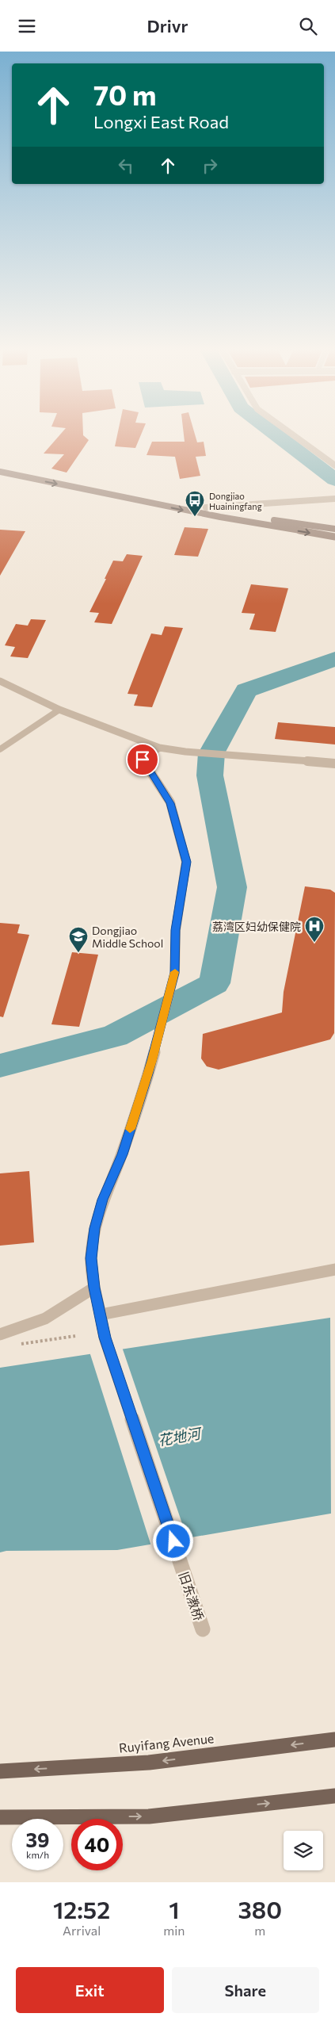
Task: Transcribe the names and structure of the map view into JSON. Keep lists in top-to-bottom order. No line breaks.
{"streets":{"main road":["Ruyifang Avenue"],"street":["旧东漖桥"]},"water":["花地河"],"places":{"bus stop":["Dongjiao Huainingfang"],"hospital":["荔湾区妇幼保健院"],"school or university":["Dongjiao Middle School"]},"page":{"header":"Drivr","turn":["70 m","Longxi East Road"],"speed":"39 km/h","limit":"40","eta":["12:52","Arrival","1","min","380","m"],"buttons":["Exit","Share"]}}
